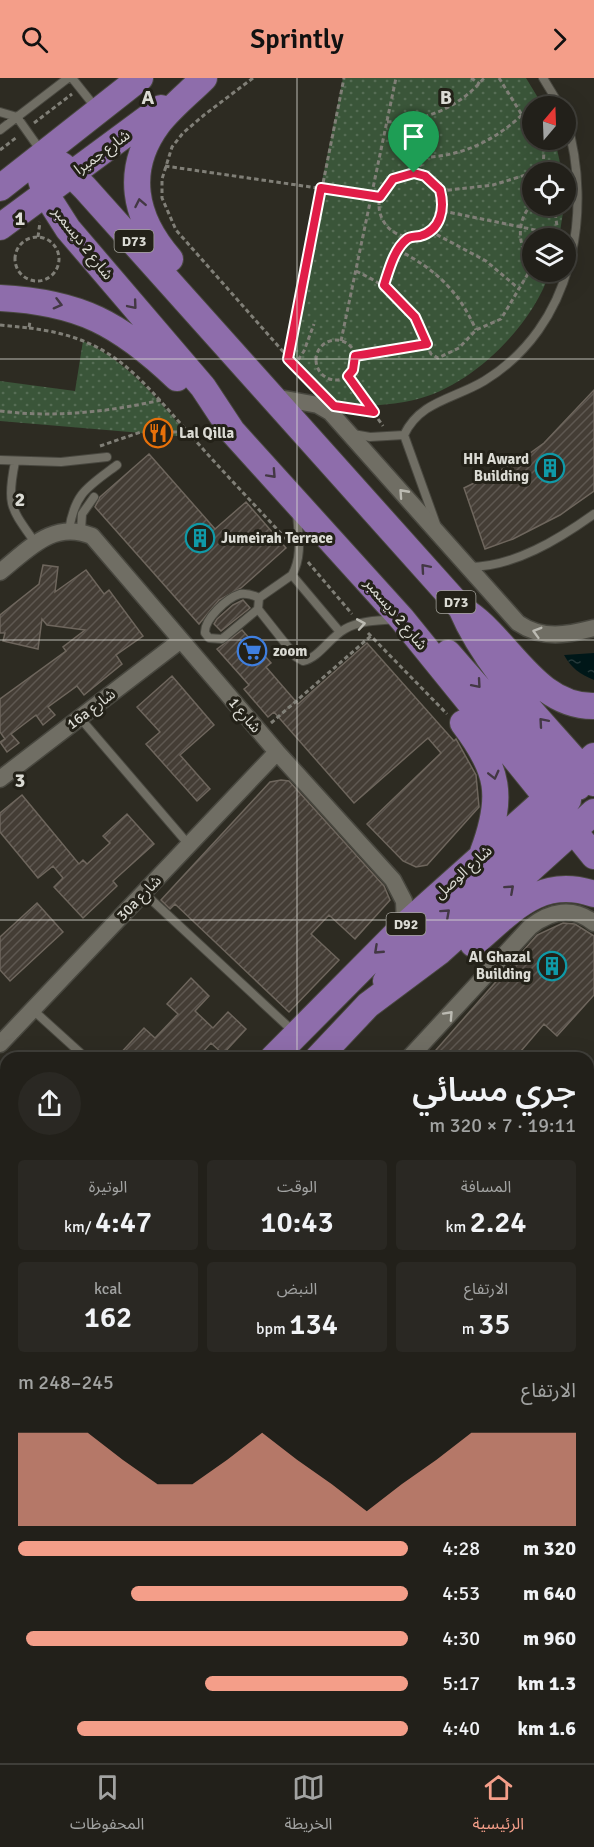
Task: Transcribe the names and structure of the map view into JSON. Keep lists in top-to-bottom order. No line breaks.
{"streets":{"main road":["شارع جميرا","D73","شارع 2 ديسمبر","شارع الوصل","D92"],"street":["16a شارع","شارع 1","30a شارع"]},"crossings":[["شارع جميرا","D73"],["شارع جميرا","شارع 2 ديسمبر"],["D73","شارع 2 ديسمبر"],["D73","شارع الوصل"],["D73","D92"],["شارع 2 ديسمبر","شارع الوصل"],["شارع 2 ديسمبر","D92"],["16a شارع","شارع 1"],["شارع 1","شارع الوصل"],["شارع 1","30a شارع"],["شارع الوصل","D92"]],"places":{"restaurant":["Lal Qilla"],"building":["HH Award Building","Jumeirah Terrace","Al Ghazal Building"],"supermarket":["zoom"]},"north":"top","page":{"header":"Sprintly","heading":["جري مسائي","19:11 · 7 × 320 m"],"stats":[["المسافة","2.24 km"],["الوقت","10:43"],["الوتيرة","4:47 /km"],["الارتفاع","35 m"],["النبض","134 bpm"],["kcal","162"]],"chart":["الارتفاع","245–248 m"],"list":[{"name":"320 m","note":"4:28"},{"name":"640 m","note":"4:53"},{"name":"960 m","note":"4:30"},{"name":"1.3 km","note":"5:17"},{"name":"1.6 km","note":"4:40"}],"tabs":["الرئيسية","الخريطة","المحفوظات"]},"grid":{"columns":["A","B"],"rows":["1","2","3"]}}
